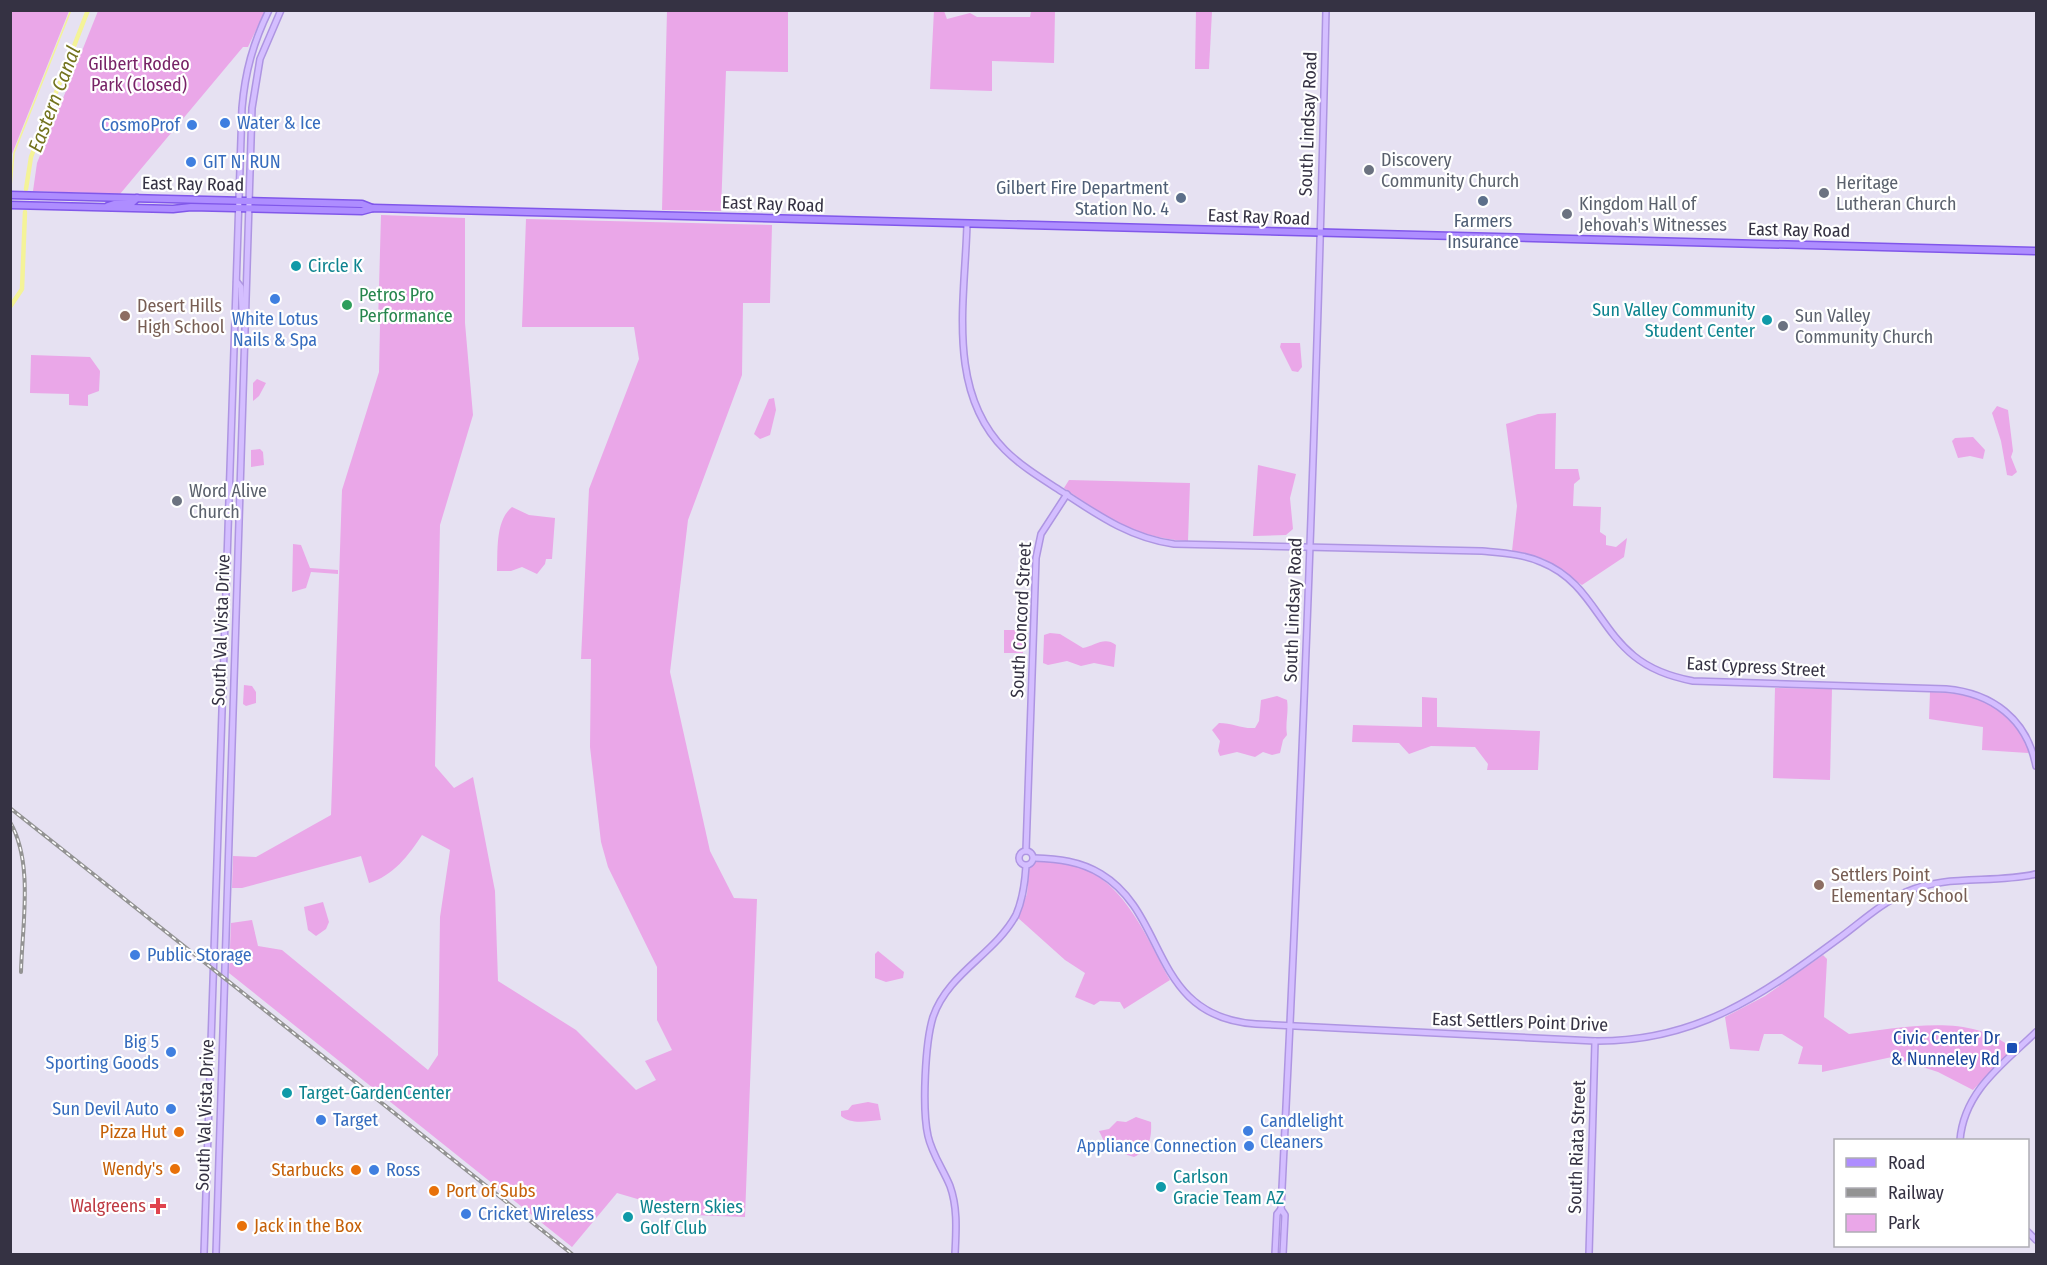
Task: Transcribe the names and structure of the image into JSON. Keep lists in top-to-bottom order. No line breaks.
{"streets":{"main road":["South Lindsay Road","East Ray Road","South Concord Street","South Val Vista Drive","East Cypress Street","East Settlers Point Drive","South Riata Street"]},"crossings":[["South Lindsay Road","East Ray Road"],["South Lindsay Road","East Cypress Street"],["South Lindsay Road","East Settlers Point Drive"],["East Ray Road","South Val Vista Drive"],["South Concord Street","East Cypress Street"],["South Concord Street","East Settlers Point Drive"],["East Settlers Point Drive","South Riata Street"]],"water":["Eastern Canal"],"parks":["Gilbert Rodeo Park (Closed)"],"places":{"other":["Water & Ice","CosmoProf","GIT N' RUN","Discovery Community Church","Heritage Lutheran Church","Gilbert Fire Department Station No. 4","Farmers Insurance","Kingdom Hall of Jehovah's Witnesses","Circle K","White Lotus Nails & Spa","Petros Pro Performance","Desert Hills High School","Sun Valley Community Student Center","Sun Valley Community Church","Word Alive Church","Settlers Point Elementary School","Public Storage","Big 5 Sporting Goods","Target-GardenCenter","Sun Devil Auto","Target","Candlelight Cleaners","Pizza Hut","Appliance Connection","Wendy's","Starbucks","Ross","Carlson Gracie Team AZ","Port of Subs","Cricket Wireless","Western Skies Golf Club","Jack in the Box"],"transit":["Civic Center Dr & Nunneley Rd"],"health":["Walgreens"]},"legend":["Road","Railway","Park"]}
